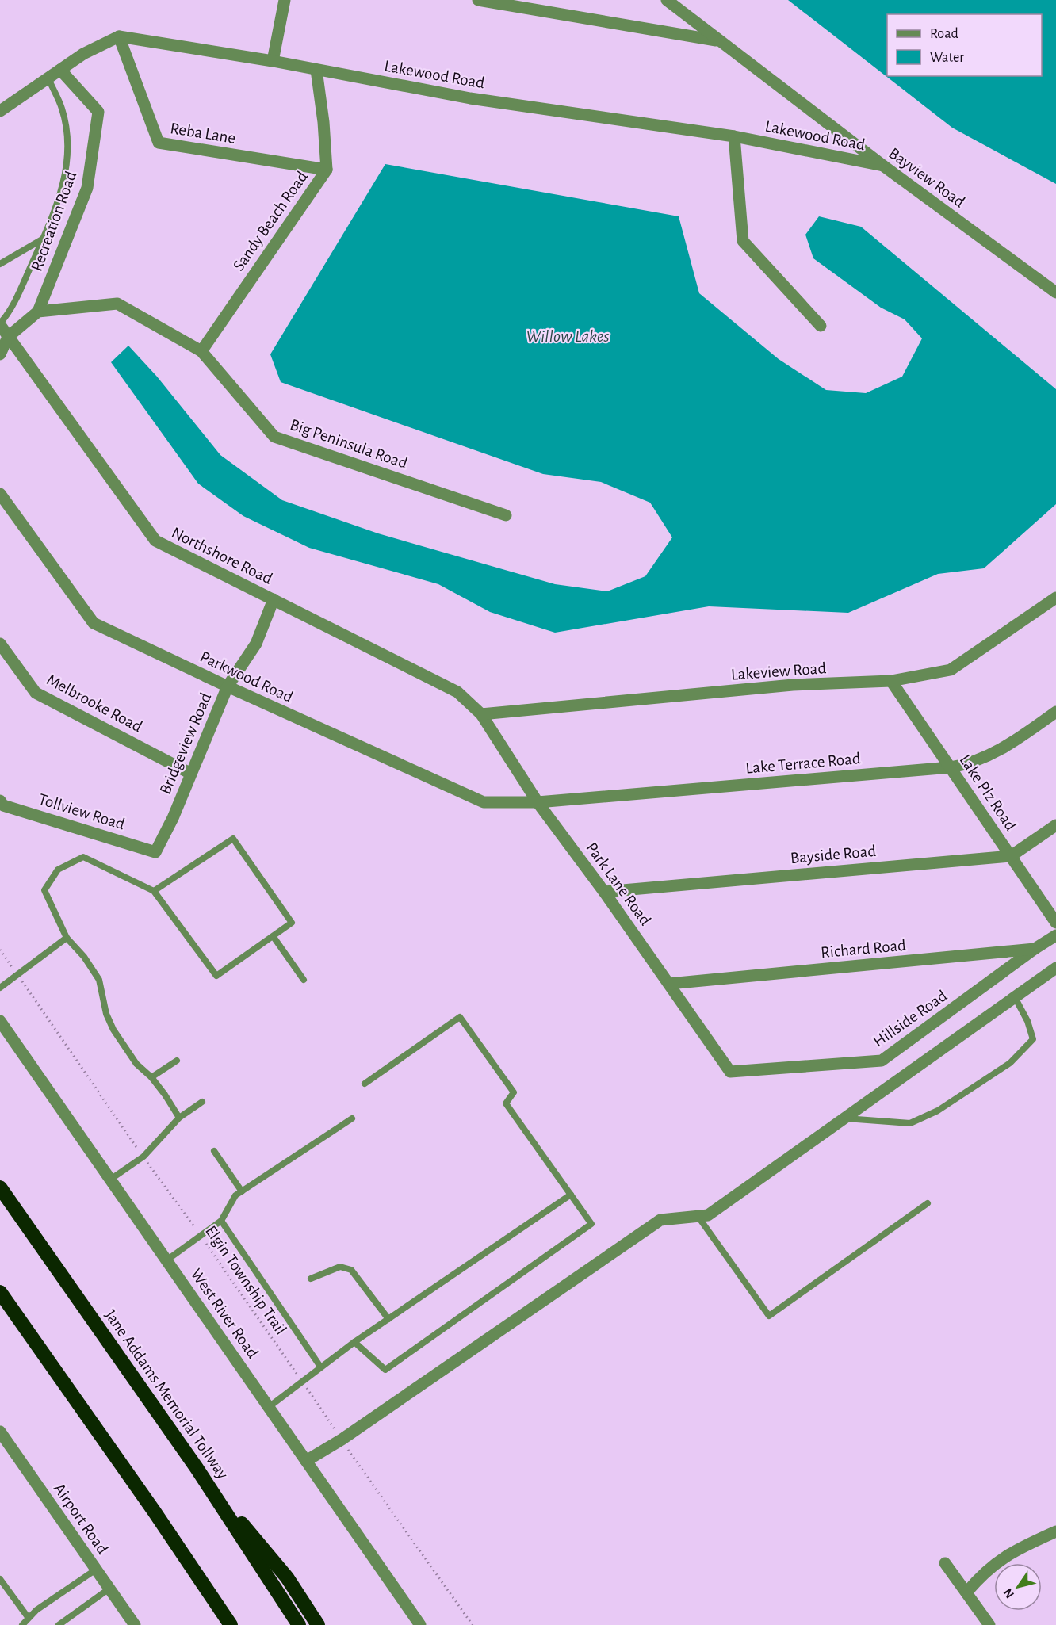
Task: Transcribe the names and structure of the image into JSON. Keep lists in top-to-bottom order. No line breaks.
{"streets":{"highway":["Jane Addams Memorial Tollway"],"street":["Lakewood Road","Reba Lane","Bayview Road","Recreation Road","Sandy Beach Road","Big Peninsula Road","Northshore Road","Lakeview Road","Parkwood Road","Melbrooke Road","Bridgeview Road","Lake Terrace Road","Lake Plz Road","Tollview Road","Bayside Road","Park Lane Road","Richard Road","Hillside Road","West River Road","Airport Road"],"path":["Elgin Township Trail"]},"crossings":[["Lakewood Road","Reba Lane"],["Lakewood Road","Bayview Road"],["Lakewood Road","Sandy Beach Road"],["Reba Lane","Sandy Beach Road"],["Recreation Road","Big Peninsula Road"],["Sandy Beach Road","Big Peninsula Road"],["Northshore Road","Lakeview Road"],["Northshore Road","Bridgeview Road"],["Northshore Road","Park Lane Road"],["Lakeview Road","Lake Plz Road"],["Lakeview Road","Park Lane Road"],["Parkwood Road","Bridgeview Road"],["Parkwood Road","Lake Terrace Road"],["Parkwood Road","Park Lane Road"],["Melbrooke Road","Bridgeview Road"],["Bridgeview Road","Tollview Road"],["Lake Terrace Road","Lake Plz Road"],["Lake Terrace Road","Park Lane Road"],["Lake Plz Road","Bayside Road"],["Bayside Road","Park Lane Road"],["Park Lane Road","Richard Road"],["Park Lane Road","Hillside Road"],["Richard Road","Hillside Road"]],"water":["Willow Lakes"],"legend":["Road","Water"],"north":"bottom left"}
